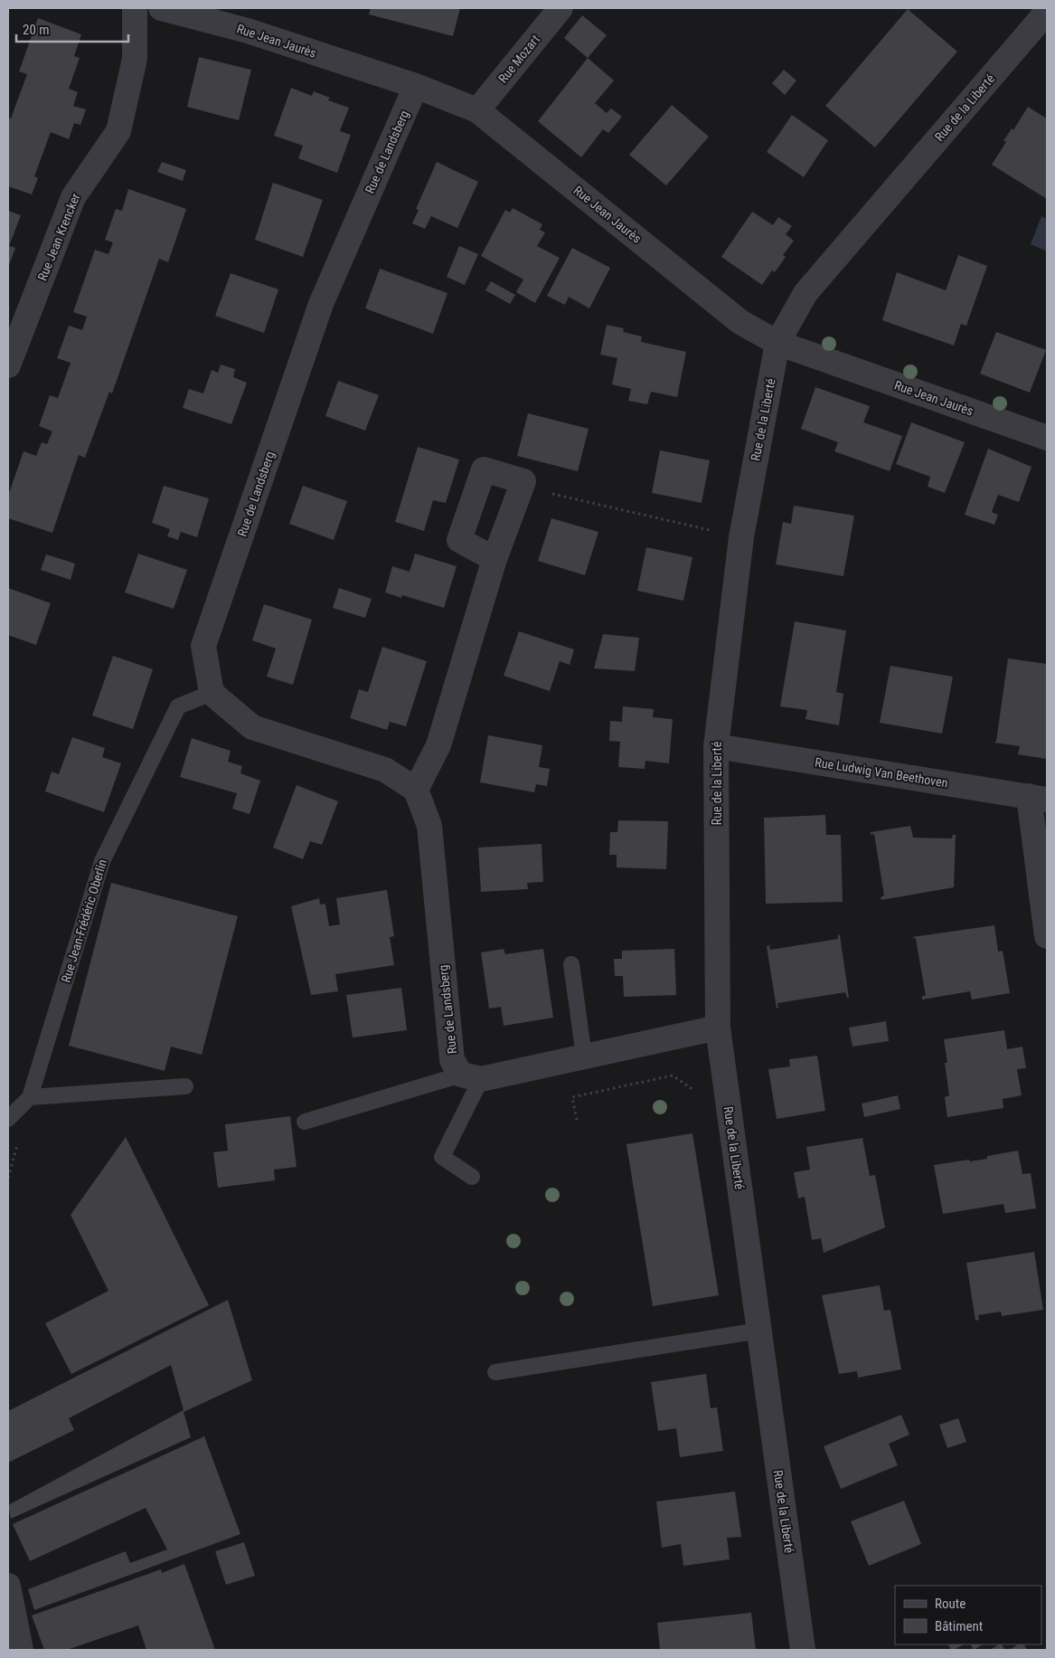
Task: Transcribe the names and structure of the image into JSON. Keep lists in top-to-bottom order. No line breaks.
{"streets":{"street":["Rue Jean Jaurès","Rue Mozart","Rue de la Liberté","Rue de Landsberg","Rue Jean Krencker","Rue Ludwig Van Beethoven"],"lane":["Rue Jean-Frédéric Oberlin"]},"crossings":[["Rue Jean Jaurès","Rue Mozart"],["Rue Jean Jaurès","Rue de la Liberté"],["Rue Jean Jaurès","Rue de Landsberg"],["Rue de la Liberté","Rue Ludwig Van Beethoven"],["Rue de Landsberg","Rue Jean-Frédéric Oberlin"]],"legend":["Route","Bâtiment"],"scale_bar":"20 m"}
